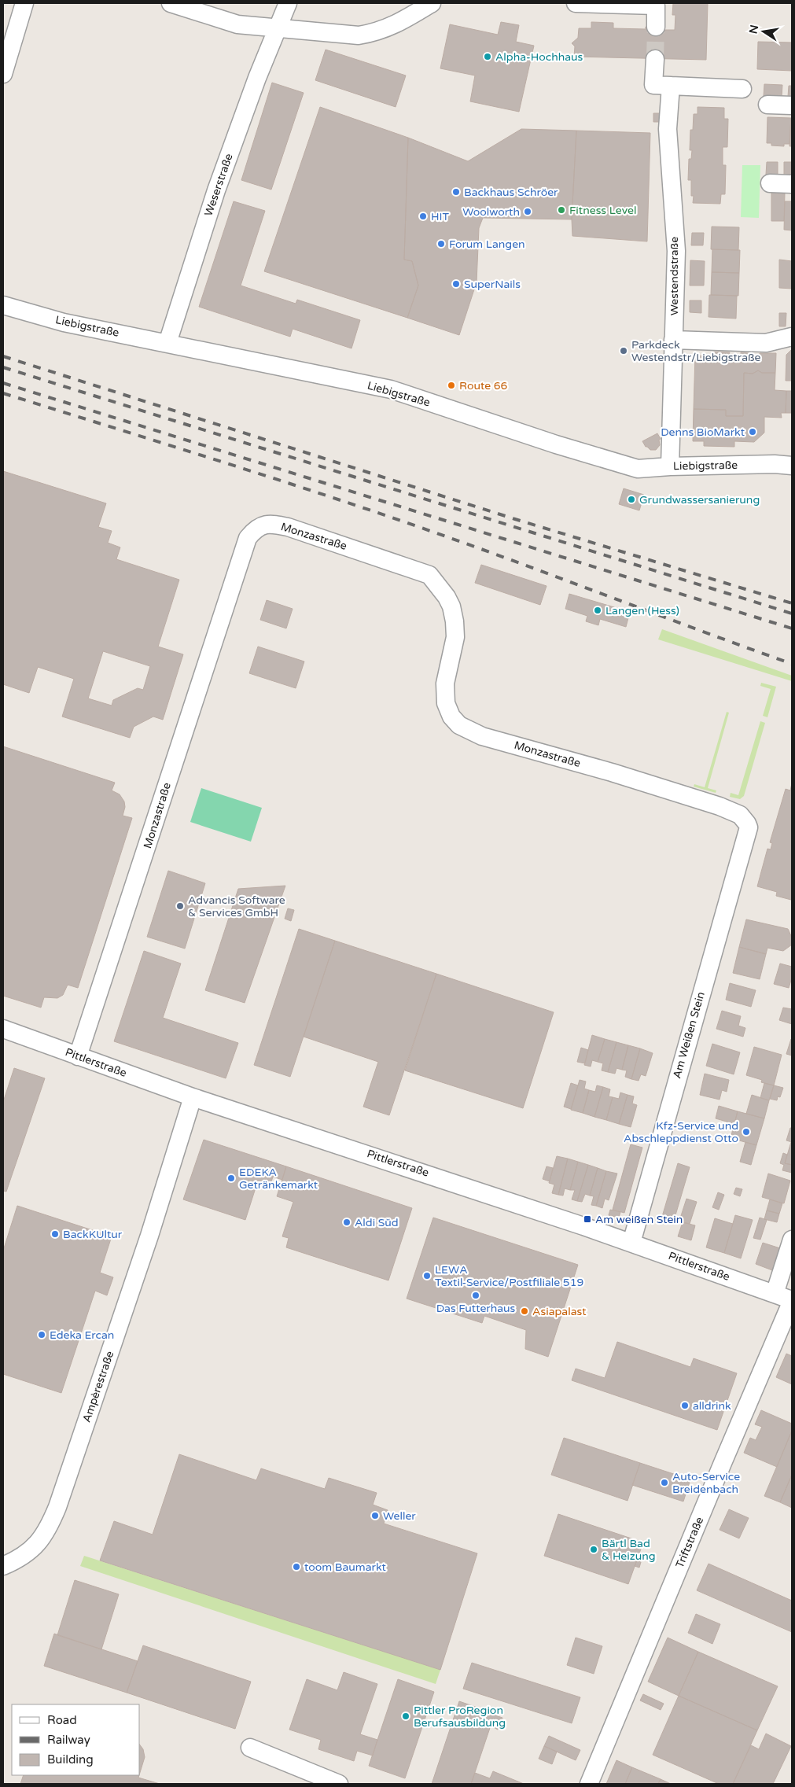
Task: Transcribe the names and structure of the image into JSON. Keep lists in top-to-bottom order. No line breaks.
{"streets":{"street":["Weserstraße","Westendstraße","Liebigstraße","Monzastraße","Am Weißen Stein","Pittlerstraße","Ampèrestraße","Triftstraße"]},"crossings":[["Weserstraße","Liebigstraße"],["Westendstraße","Liebigstraße"],["Monzastraße","Am Weißen Stein"],["Monzastraße","Pittlerstraße"],["Am Weißen Stein","Pittlerstraße"],["Pittlerstraße","Ampèrestraße"],["Pittlerstraße","Triftstraße"]],"places":{"other":["Alpha-Hochhaus","Backhaus Schröer","Fitness Level","Woolworth","HIT","Forum Langen","SuperNails","Parkdeck Westendstr/Liebigstraße","Route 66","Denns BioMarkt","Grundwassersanierung","Langen (Hess)","Advancis Software & Services GmbH","Kfz-Service und Abschleppdienst Otto","EDEKA Getränkemarkt","Aldi Süd","BackKUltur","LEWA Textil-Service/Postfiliale 519","Das Futterhaus","Asiapalast","Edeka Ercan","alldrink","Auto-Service Breidenbach","Weller","Bärtl Bad & Heizung","toom Baumarkt","Pittler ProRegion Berufsausbildung"],"transit":["Am weißen Stein"]},"legend":["Road","Railway","Building"],"north":"left"}
